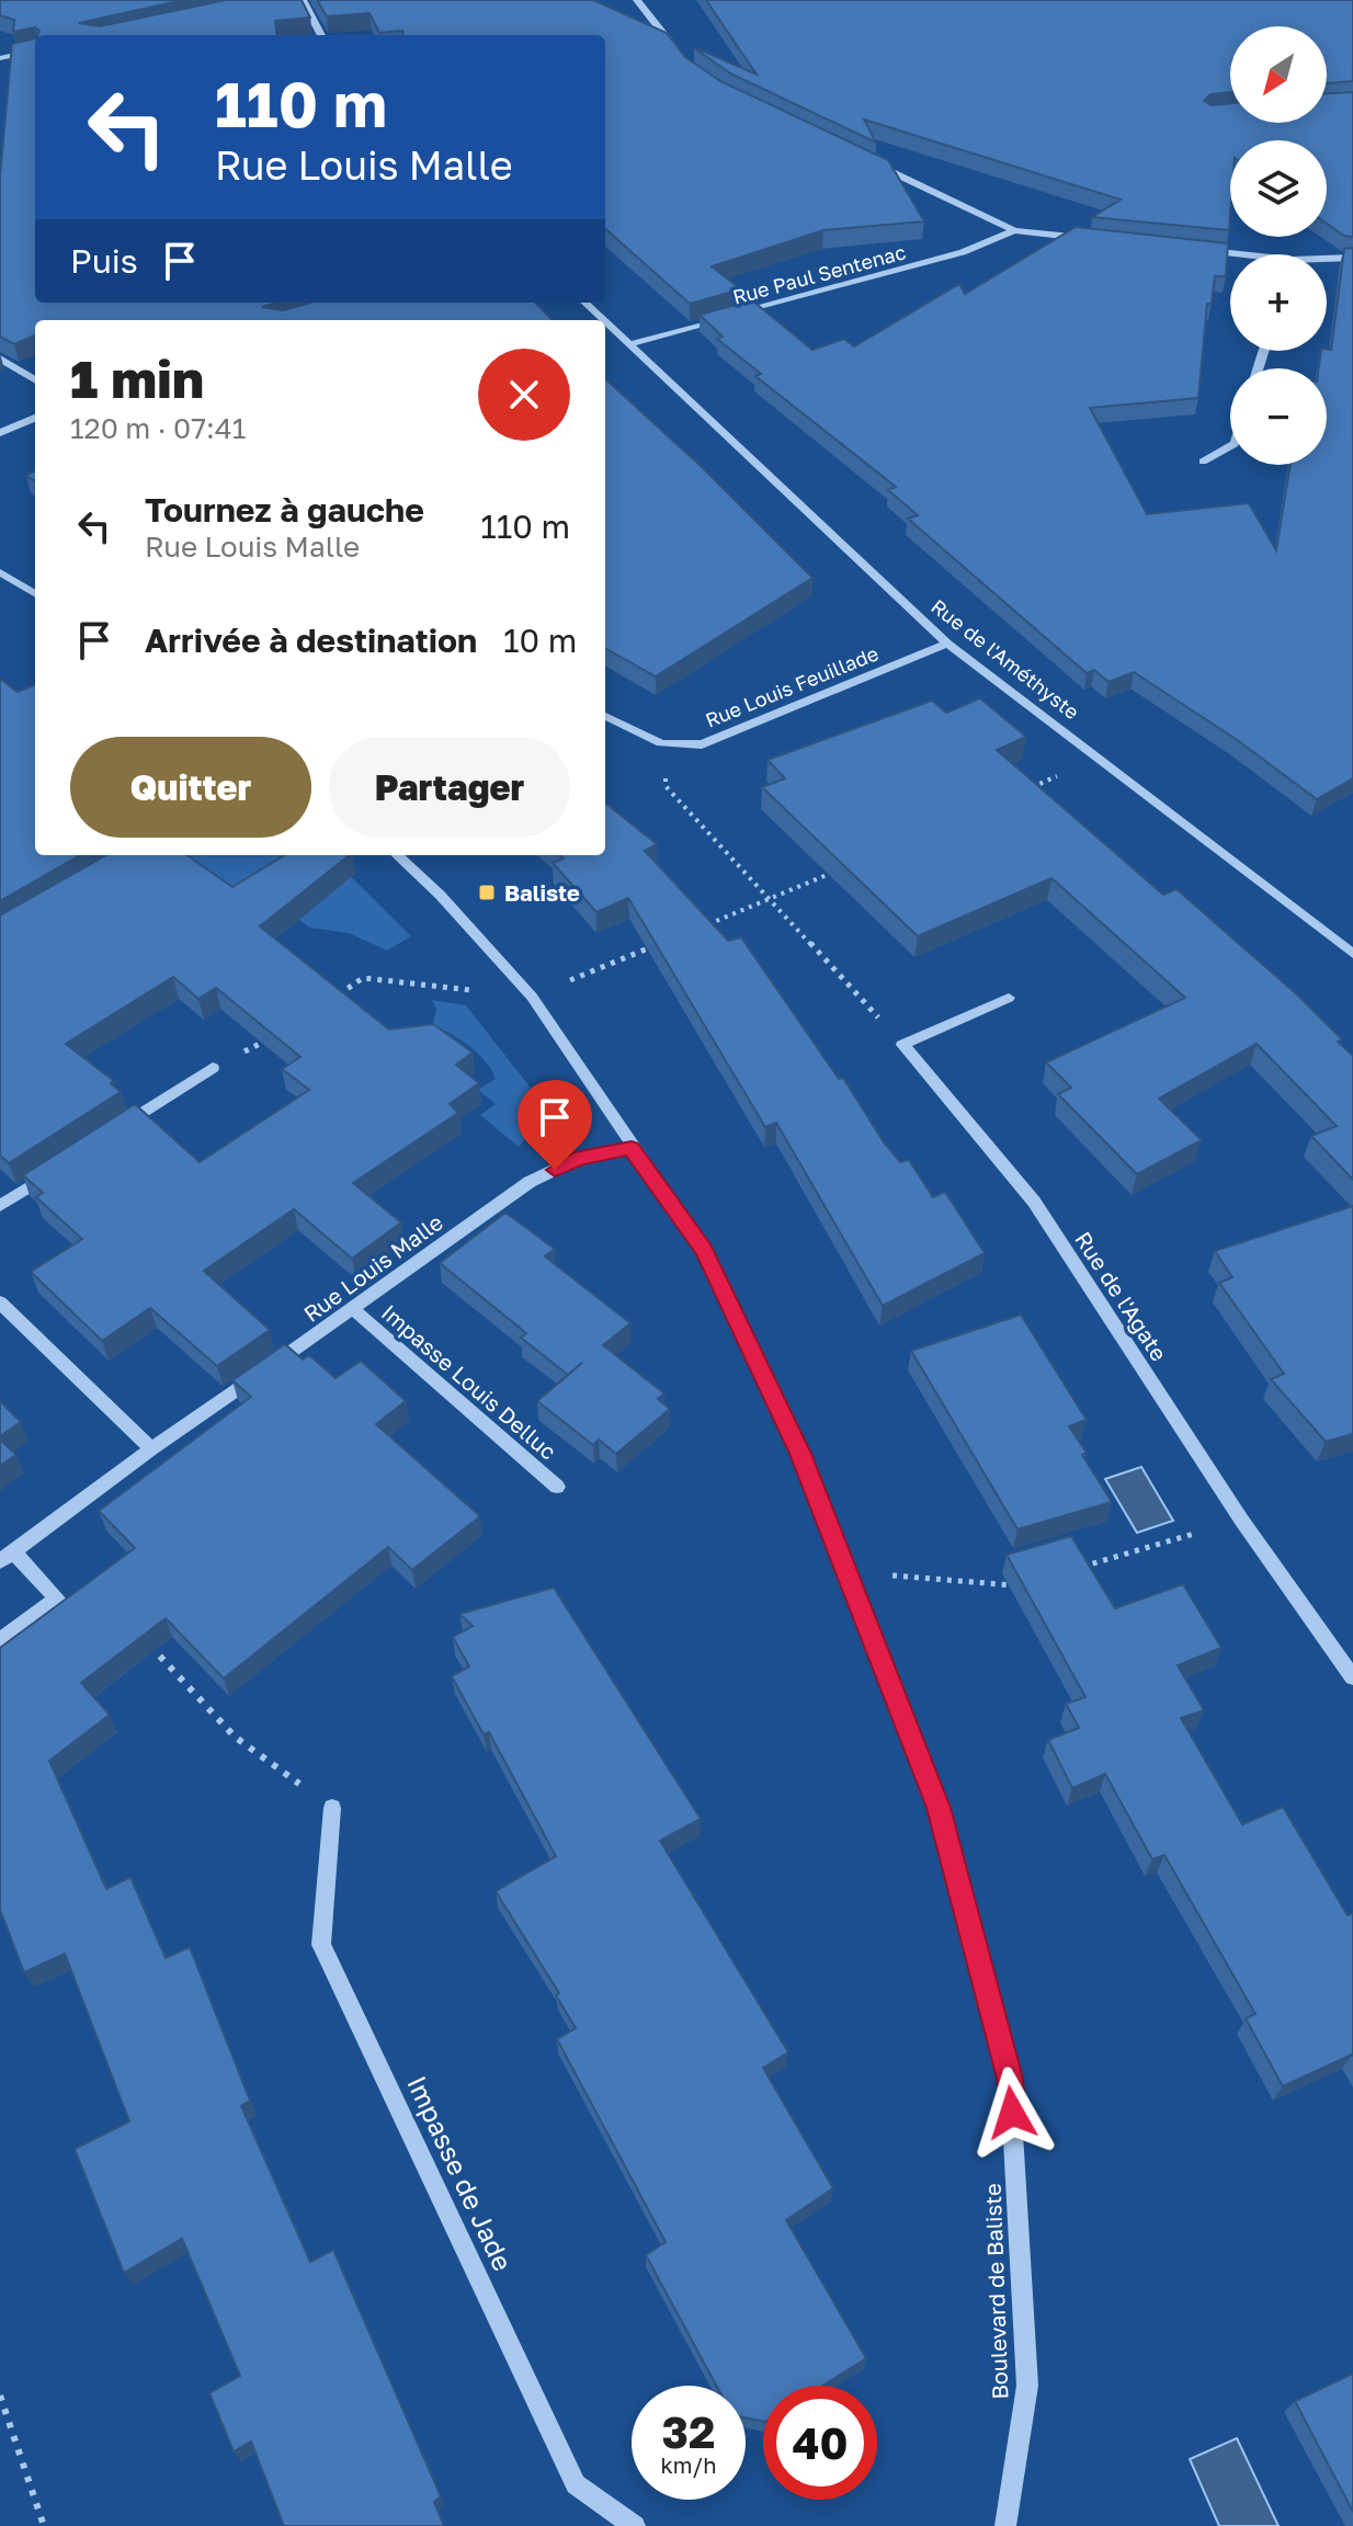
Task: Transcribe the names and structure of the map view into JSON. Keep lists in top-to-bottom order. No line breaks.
{"streets":{"street":["Rue Paul Sentenac","Rue de l'Améthyste","Rue Louis Feuillade","Rue Louis Malle","Rue de l'Agate","Impasse Louis Delluc","Impasse de Jade","Boulevard de Baliste"]},"crossings":[["Rue Paul Sentenac","Rue de l'Améthyste"],["Rue de l'Améthyste","Rue Louis Feuillade"],["Rue Louis Malle","Impasse Louis Delluc"],["Rue Louis Malle","Boulevard de Baliste"]],"places":{"transit":["Baliste"]},"north":"bottom left","page":{"map_buttons":["+","−"],"turn":["110 m","Rue Louis Malle"],"then":"Puis","heading":["1 min","120 m · 07:41"],"list":[{"name":"Tournez à gauche","note":"Rue Louis Malle","value":"110 m"},{"name":"Arrivée à destination","value":"10 m"}],"buttons":["Quitter","Partager"],"speed":"32 km/h","limit":"40"}}
